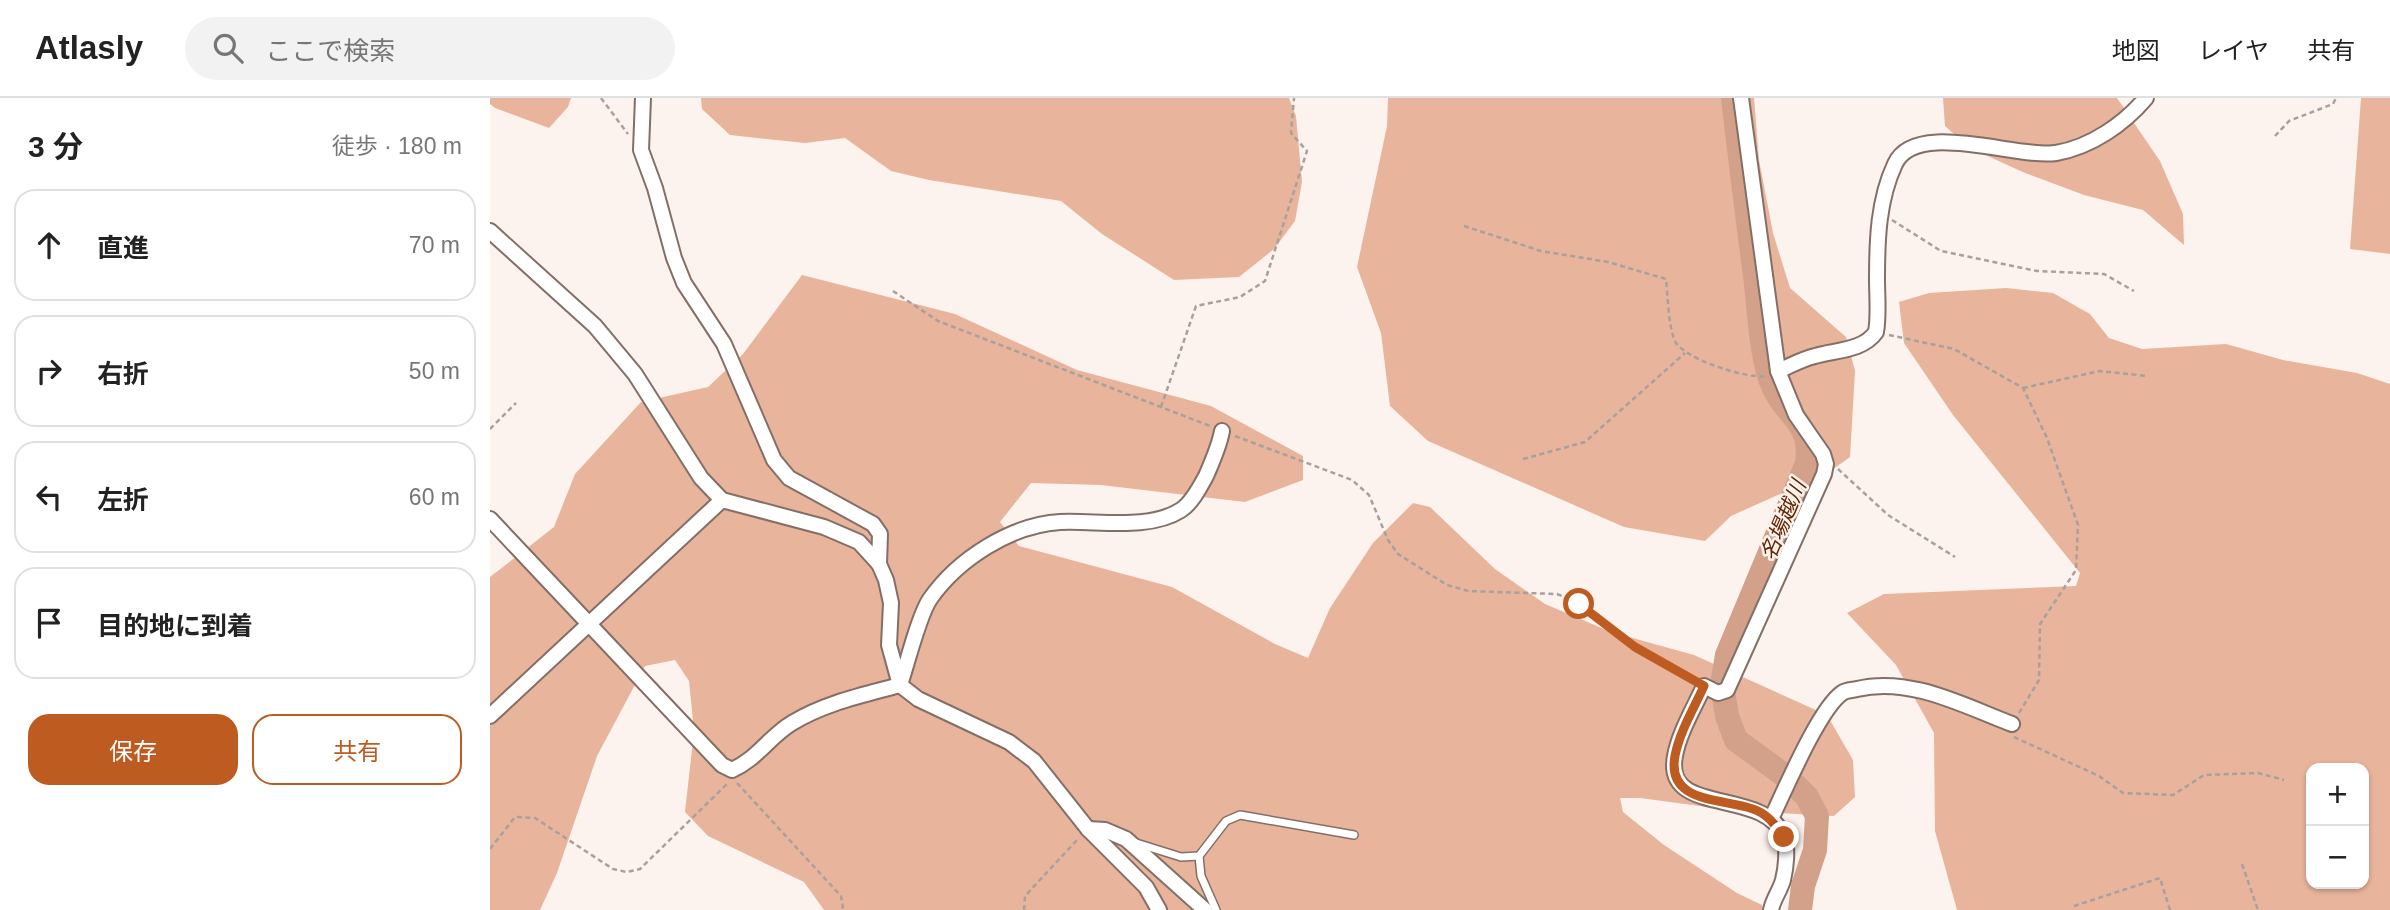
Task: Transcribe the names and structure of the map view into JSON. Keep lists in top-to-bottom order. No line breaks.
{"water":["名場越川"],"page":{"header":"Atlasly","search":"ここで検索","nav":["地図","レイヤ","共有"],"heading":["3 分","徒歩 · 180 m"],"list":[["直進","70 m"],["右折","50 m"],["左折","60 m"],"目的地に到着"],"buttons":["保存","共有"],"map_buttons":["+","−"]}}
